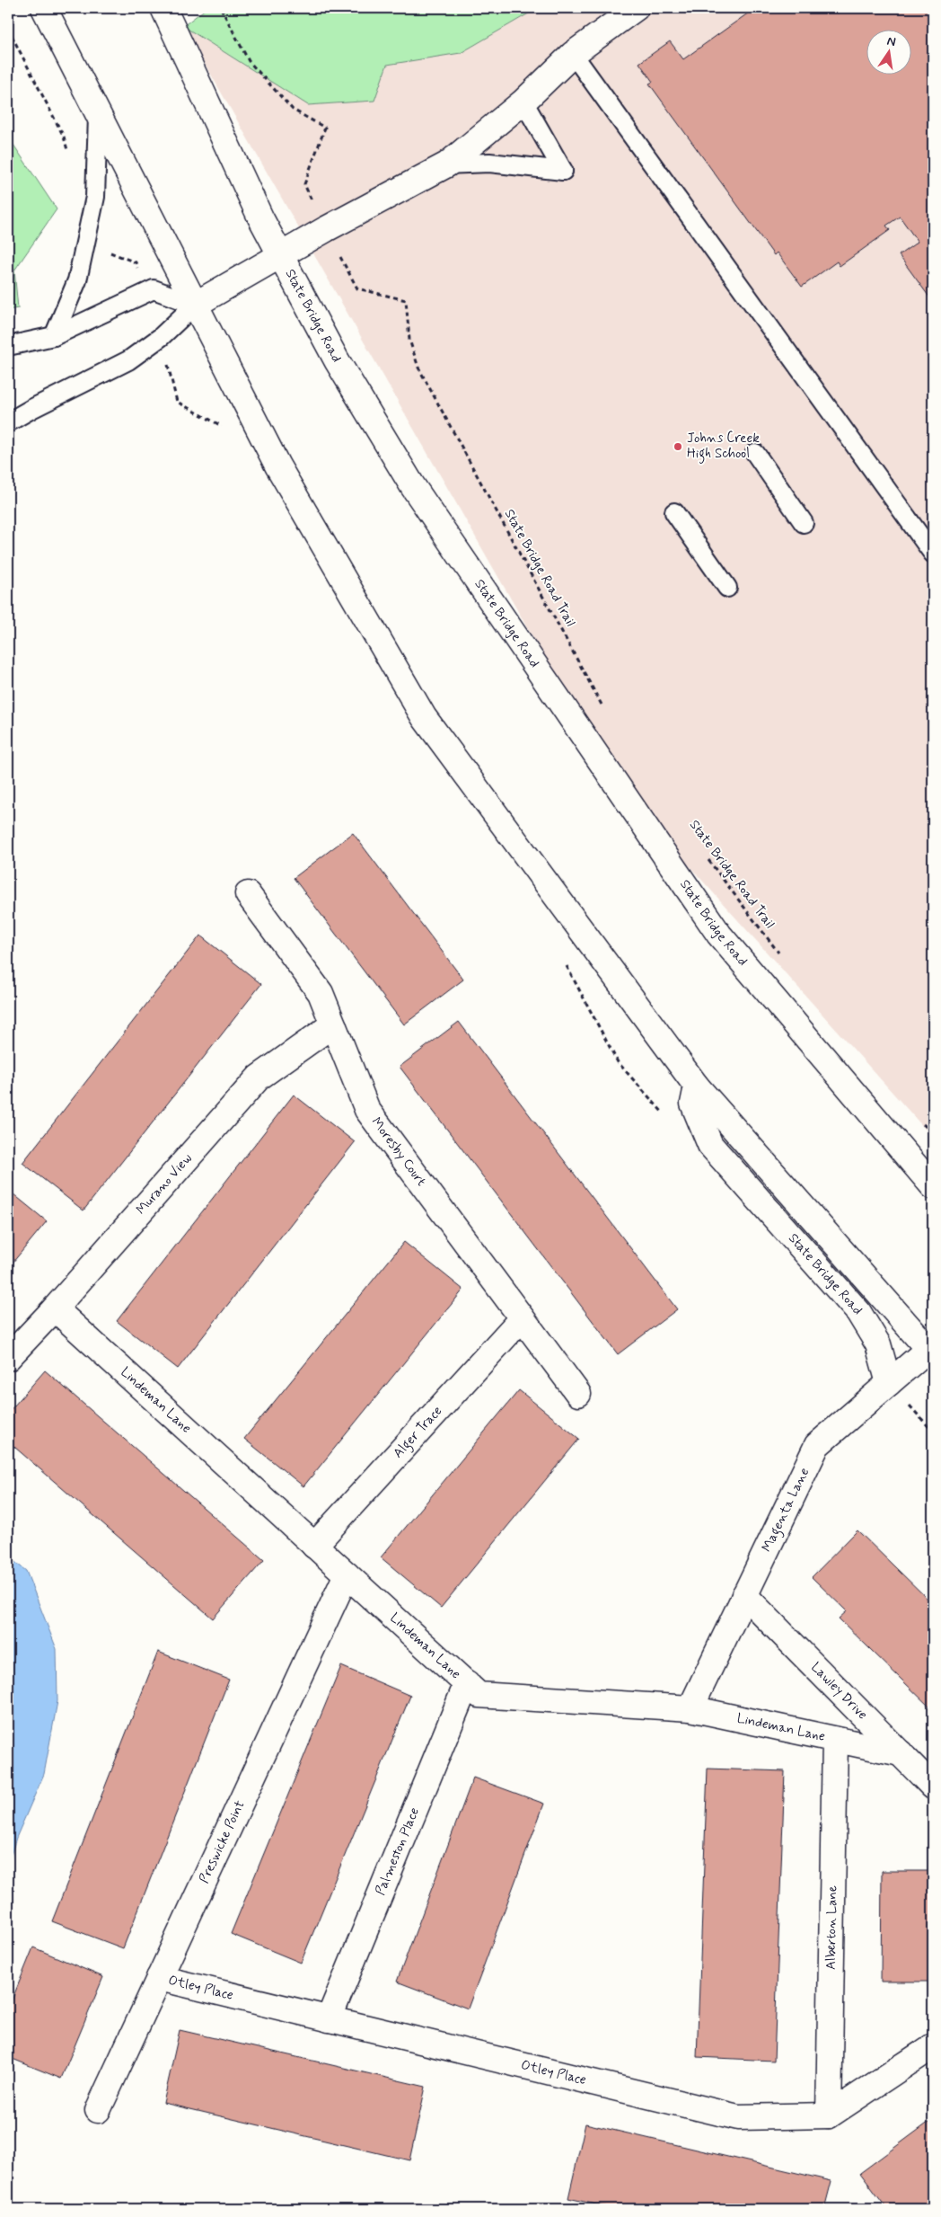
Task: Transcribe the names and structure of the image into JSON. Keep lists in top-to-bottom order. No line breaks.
{"streets":{"main road":["State Bridge Road","Moresby Court","Murano View","Lindeman Lane","Alger Trace","Magenta Lane","Lawley Drive","Preswicke Point","Palmeston Place","Alberton Lane","Otley Place"],"path":["State Bridge Road Trail"]},"crossings":[["State Bridge Road","Magenta Lane"],["Moresby Court","Murano View"],["Moresby Court","Alger Trace"],["Murano View","Lindeman Lane"],["Lindeman Lane","Alger Trace"],["Lindeman Lane","Magenta Lane"],["Lindeman Lane","Lawley Drive"],["Lindeman Lane","Preswicke Point"],["Lindeman Lane","Palmeston Place"],["Lindeman Lane","Alberton Lane"],["Magenta Lane","Lawley Drive"],["Preswicke Point","Otley Place"],["Palmeston Place","Otley Place"],["Alberton Lane","Otley Place"]],"places":["Johns Creek High School"],"north":"top"}
